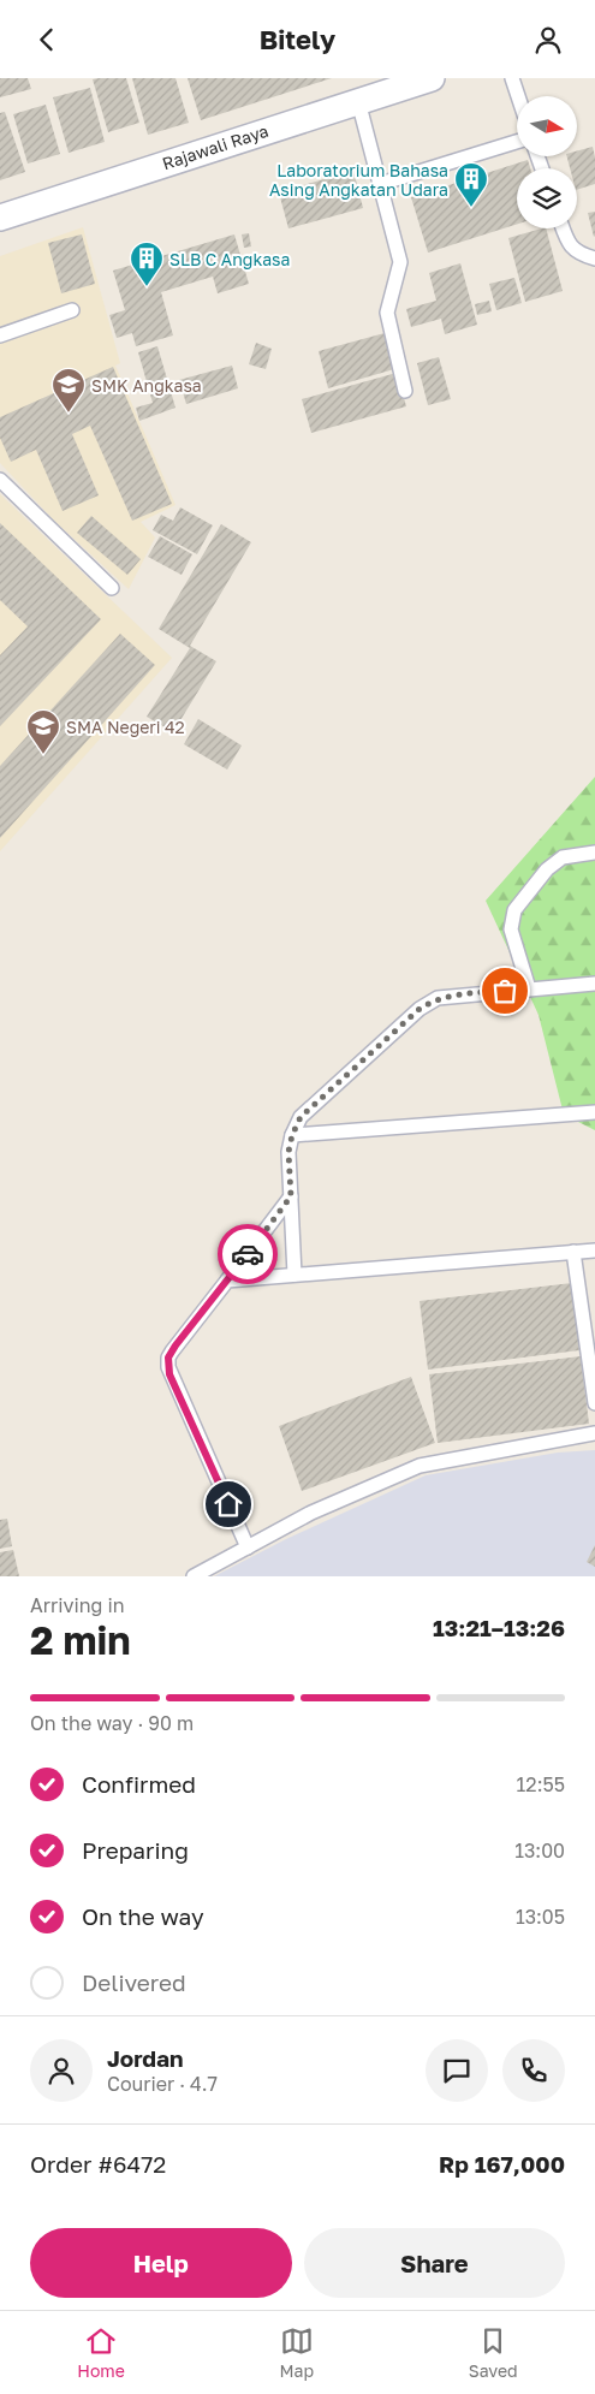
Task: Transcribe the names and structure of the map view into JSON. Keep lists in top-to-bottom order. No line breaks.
{"streets":{"street":["Rajawali Raya"]},"places":{"building":["Laboratorium Bahasa Asing Angkatan Udara","SLB C Angkasa"],"school or university":["SMK Angkasa","SMA Negeri 42"]},"north":"right","page":{"header":"Bitely","heading":["2 min","Arriving in","13:21–13:26"],"panel":["Jordan","Courier · 4.7","Order #6472","Rp 167,000"],"bar":"On the way · 90 m","list":[["Confirmed","12:55"],["Preparing","13:00"],["On the way","13:05"],"Delivered"],"buttons":["Help","Share"],"tabs":["Home","Map","Saved"]}}
